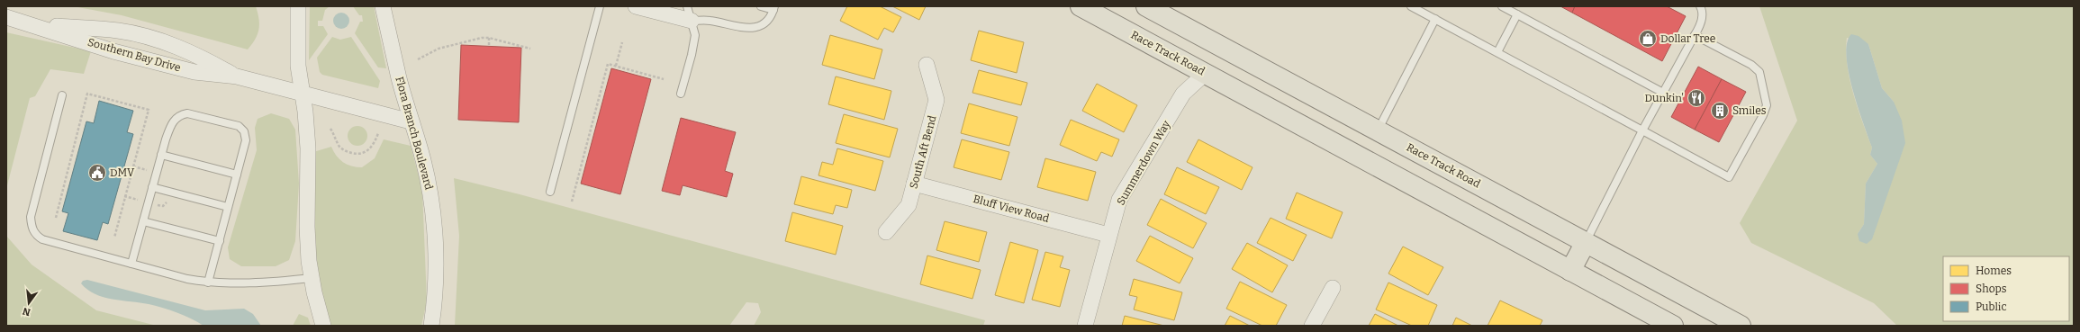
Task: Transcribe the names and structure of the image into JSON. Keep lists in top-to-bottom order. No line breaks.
{"streets":{"main road":["Race Track Road"],"street":["Southern Bay Drive","Flora Branch Boulevard","South Aft Bend","Summerdown Way","Bluff View Road"]},"crossings":[["Race Track Road","Summerdown Way"],["Southern Bay Drive","Flora Branch Boulevard"],["South Aft Bend","Bluff View Road"],["Summerdown Way","Bluff View Road"]],"places":{"shop":["Dollar Tree"],"restaurant":["Dunkin'"],"building":["Smiles"],"public building":["DMV"]},"legend":["Homes","Shops","Public"],"north":"bottom"}
